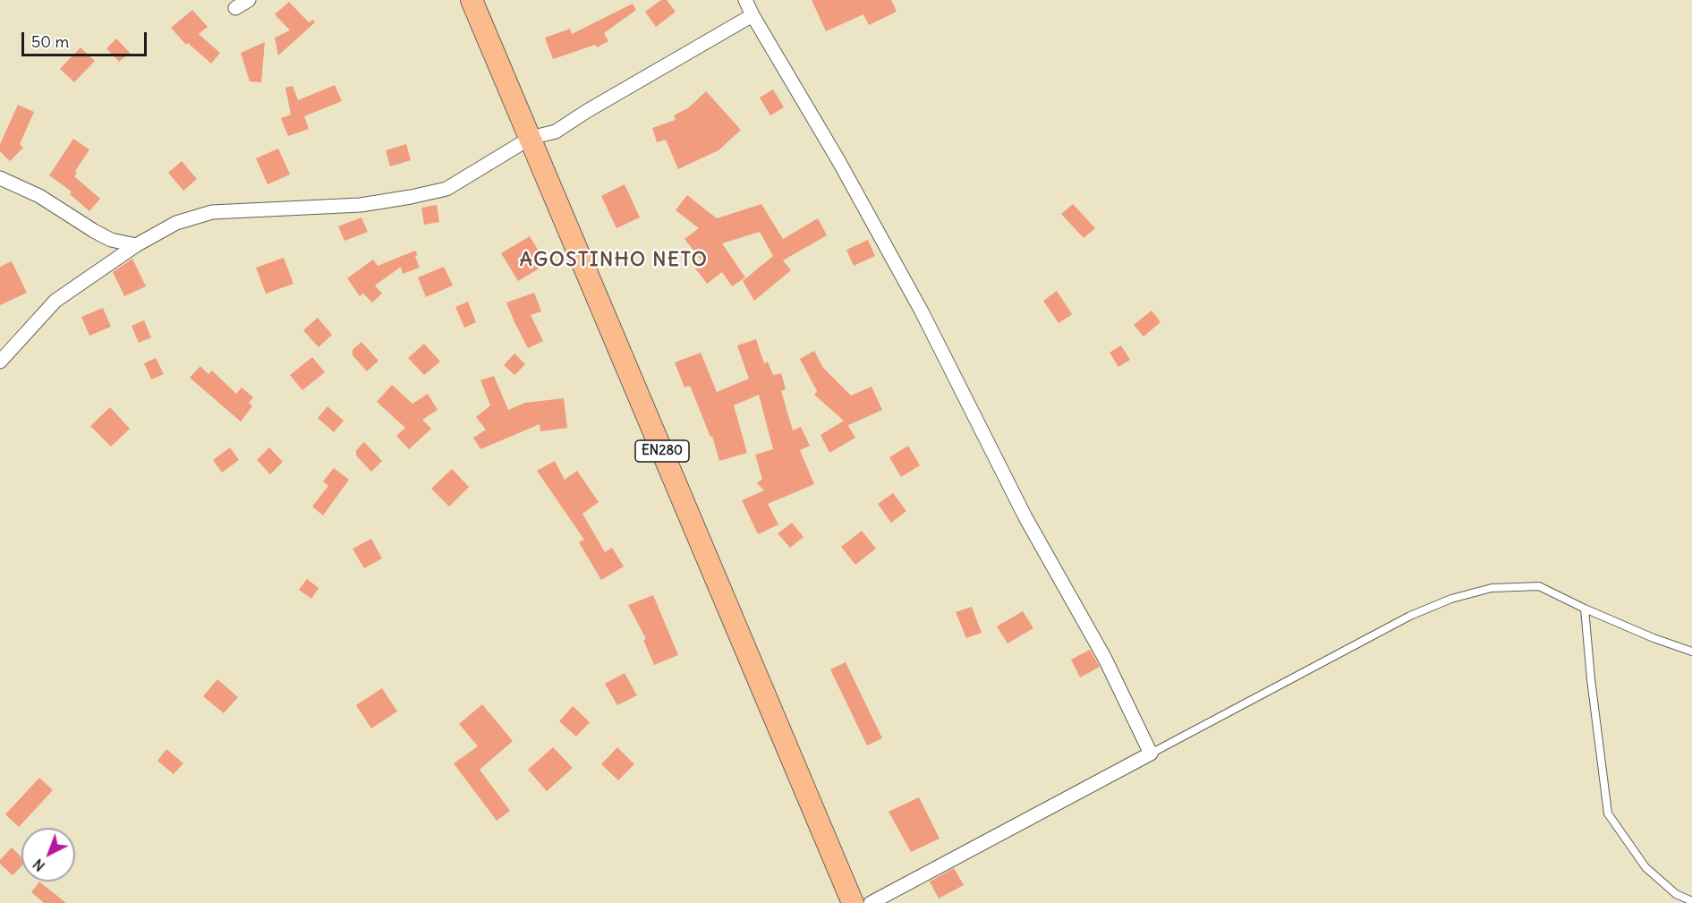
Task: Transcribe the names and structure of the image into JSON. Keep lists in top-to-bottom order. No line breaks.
{"streets":{"main road":["EN280"]},"districts":["AGOSTINHO NETO"],"scale_bar":"50 m","north":"bottom left"}
